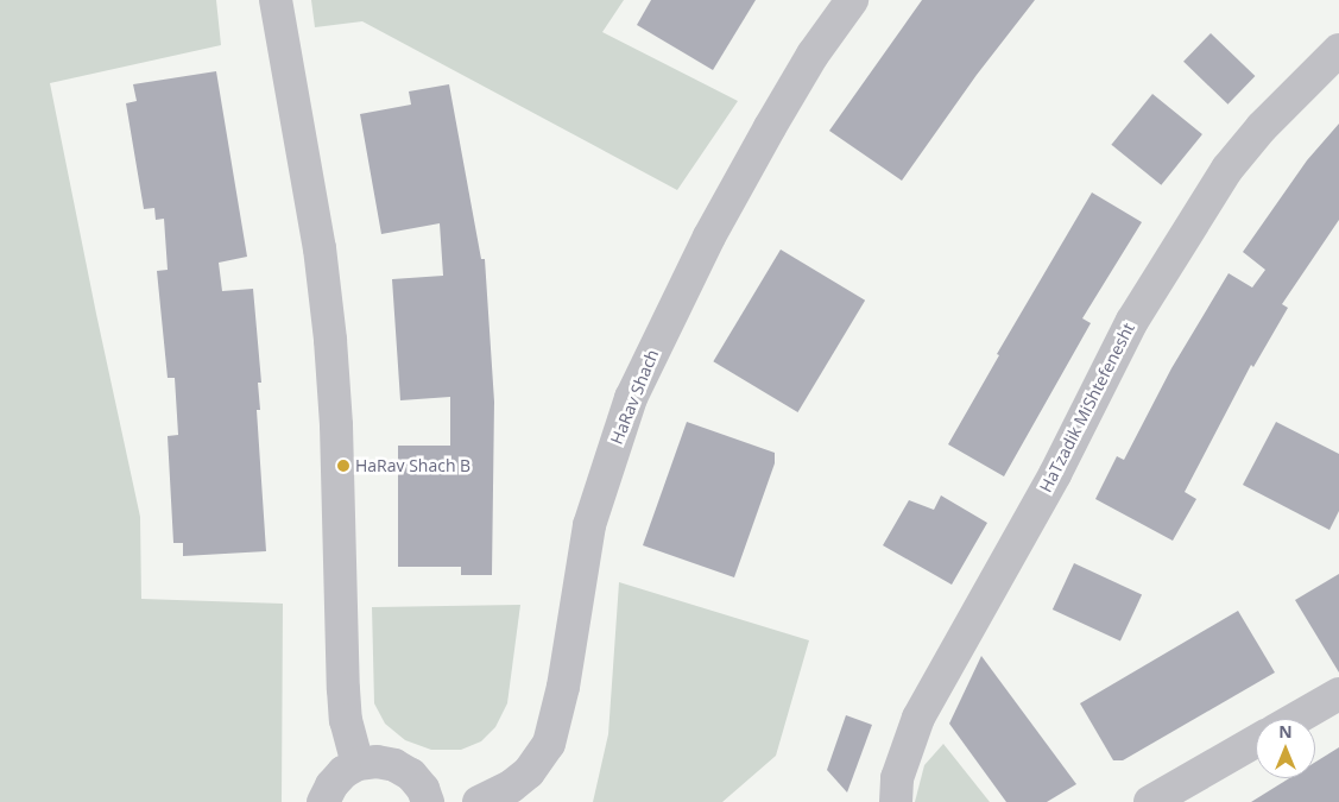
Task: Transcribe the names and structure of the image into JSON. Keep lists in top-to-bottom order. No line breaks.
{"streets":{"street":["HaRav Shach","HaTzadik MiShtefenesht"]},"places":["HaRav Shach B"],"north":"top"}
